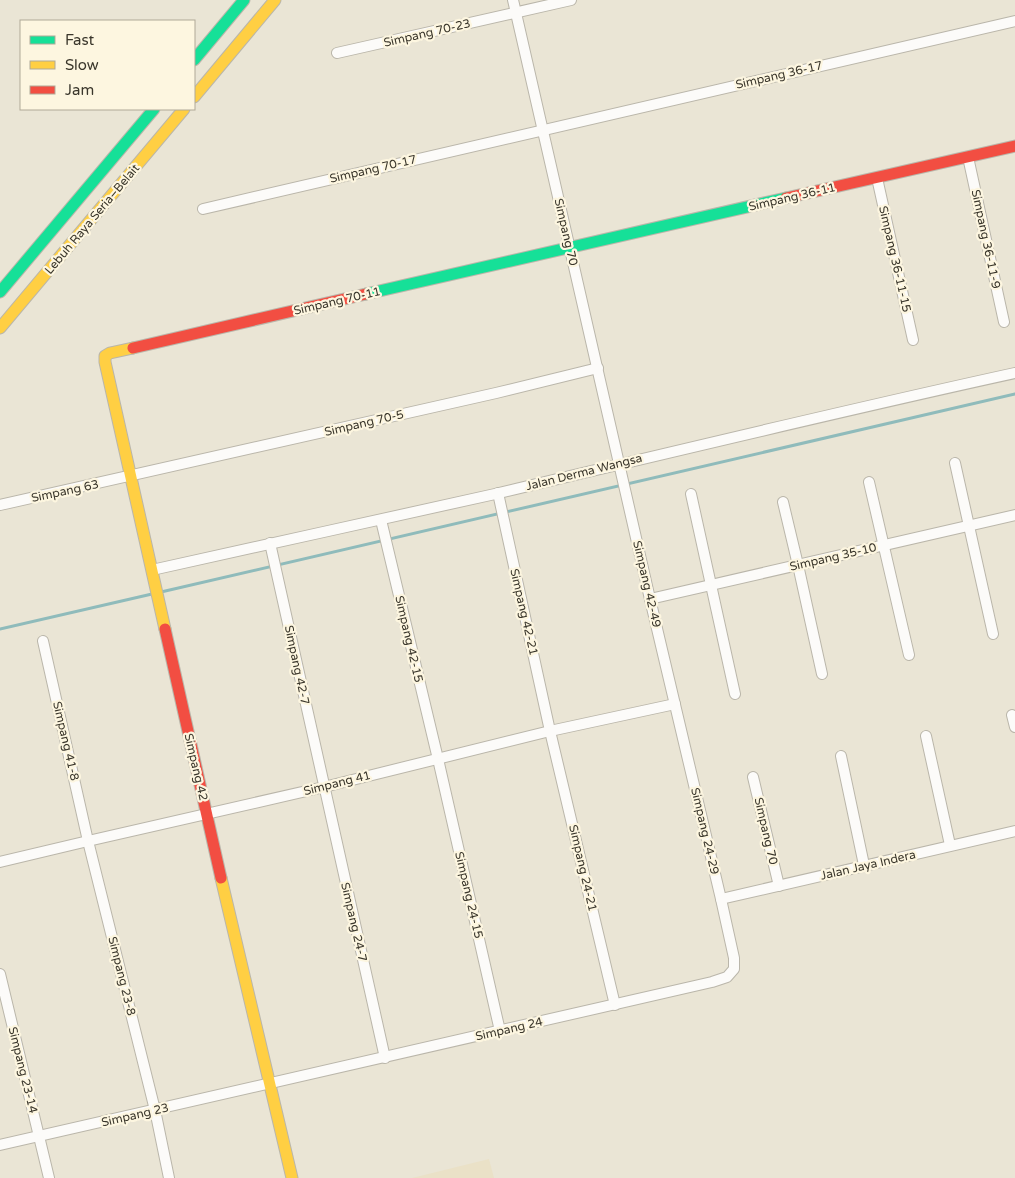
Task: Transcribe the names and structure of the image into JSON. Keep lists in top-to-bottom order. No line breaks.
{"streets":{"main road":["Simpang 36-11","Lebuh Raya Seria–Belait","Simpang 70-11","Simpang 42"],"street":["Simpang 70-23","Simpang 36-17","Simpang 70-17","Simpang 70","Simpang 36-11-9","Simpang 36-11-15","Simpang 70-5","Jalan Derma Wangsa","Simpang 63","Simpang 35-10","Simpang 42-49","Simpang 42-21","Simpang 42-15","Simpang 42-7","Simpang 41-8","Simpang 41","Simpang 24-29","Jalan Jaya Indera","Simpang 24-21","Simpang 24-15","Simpang 24-7","Simpang 23-8","Simpang 24","Simpang 23-14","Simpang 23"]},"crossings":[["Simpang 70-23","Simpang 70"],["Simpang 36-17","Simpang 70-17"],["Simpang 36-17","Simpang 70"],["Simpang 70-17","Simpang 70"],["Simpang 36-11","Simpang 70"],["Simpang 36-11","Simpang 36-11-9"],["Simpang 36-11","Simpang 36-11-15"],["Simpang 36-11","Simpang 70-11"],["Simpang 70","Simpang 70-11"],["Simpang 70","Simpang 70-5"],["Simpang 70","Jalan Derma Wangsa"],["Simpang 70","Simpang 42-49"],["Simpang 70","Jalan Jaya Indera"],["Simpang 70-11","Simpang 42"],["Simpang 70-5","Simpang 63"],["Simpang 70-5","Simpang 42"],["Jalan Derma Wangsa","Simpang 42-49"],["Jalan Derma Wangsa","Simpang 42-21"],["Jalan Derma Wangsa","Simpang 42-15"],["Jalan Derma Wangsa","Simpang 42-7"],["Jalan Derma Wangsa","Simpang 42"],["Simpang 63","Simpang 42"],["Simpang 35-10","Simpang 42-49"],["Simpang 42-49","Simpang 41"],["Simpang 42-49","Simpang 24-29"],["Simpang 42-21","Simpang 41"],["Simpang 42-21","Simpang 24-21"],["Simpang 42-15","Simpang 41"],["Simpang 42-15","Simpang 24-15"],["Simpang 42-7","Simpang 41"],["Simpang 42-7","Simpang 24-7"],["Simpang 41-8","Simpang 41"],["Simpang 41-8","Simpang 23-8"],["Simpang 42","Simpang 41"],["Simpang 42","Simpang 24"],["Simpang 42","Simpang 23"],["Simpang 41","Simpang 24-29"],["Simpang 41","Simpang 24-21"],["Simpang 41","Simpang 24-15"],["Simpang 41","Simpang 24-7"],["Simpang 41","Simpang 23-8"],["Simpang 24-29","Jalan Jaya Indera"],["Simpang 24-29","Simpang 24"],["Simpang 24-21","Simpang 24"],["Simpang 24-15","Simpang 24"],["Simpang 24-7","Simpang 24"],["Simpang 23-8","Simpang 23"],["Simpang 24","Simpang 23"],["Simpang 23-14","Simpang 23"]],"legend":["Fast","Slow","Jam"]}
